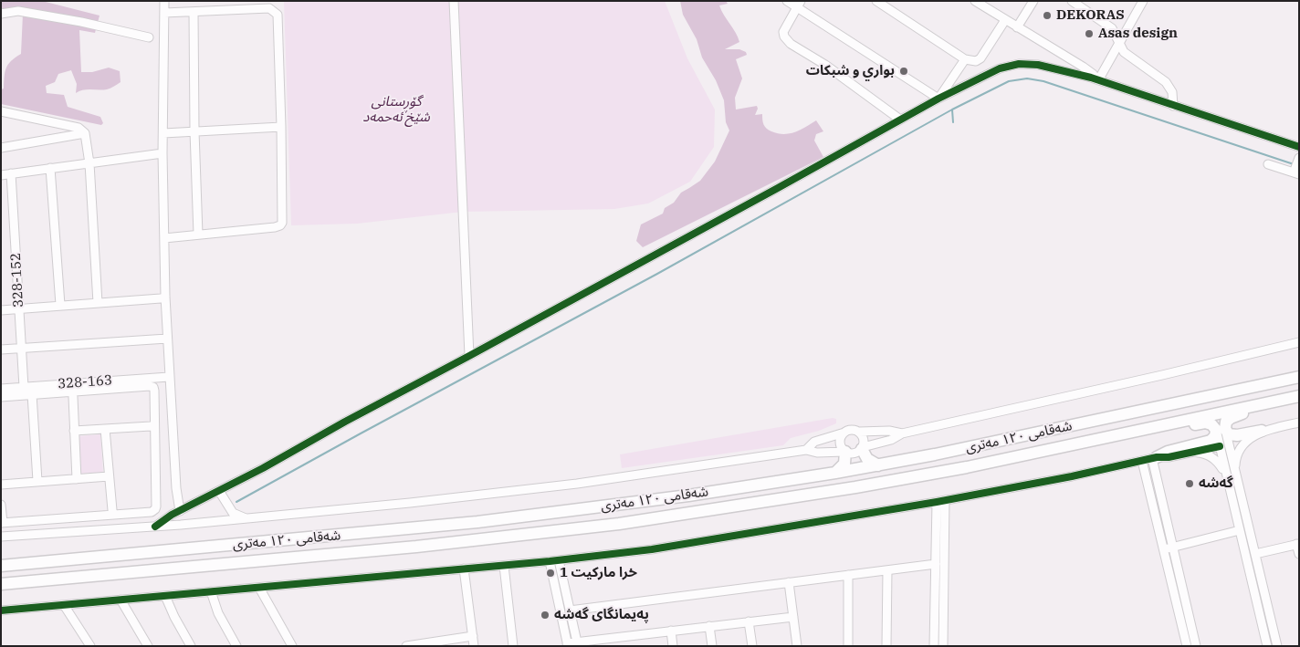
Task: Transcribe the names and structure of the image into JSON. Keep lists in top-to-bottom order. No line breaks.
{"streets":{"highway":["شەقامی ١٢٠ مەتری"],"street":["328-152","328-163"]},"crossings":[["328-152","328-163"]],"parks":["گۆڕستانی شێخ ئەحمەد"],"places":["DEKORAS","Asas design","بواري و شبكات","گەشە","خرا ماركيت 1","پەیمانگای گەشە"]}
